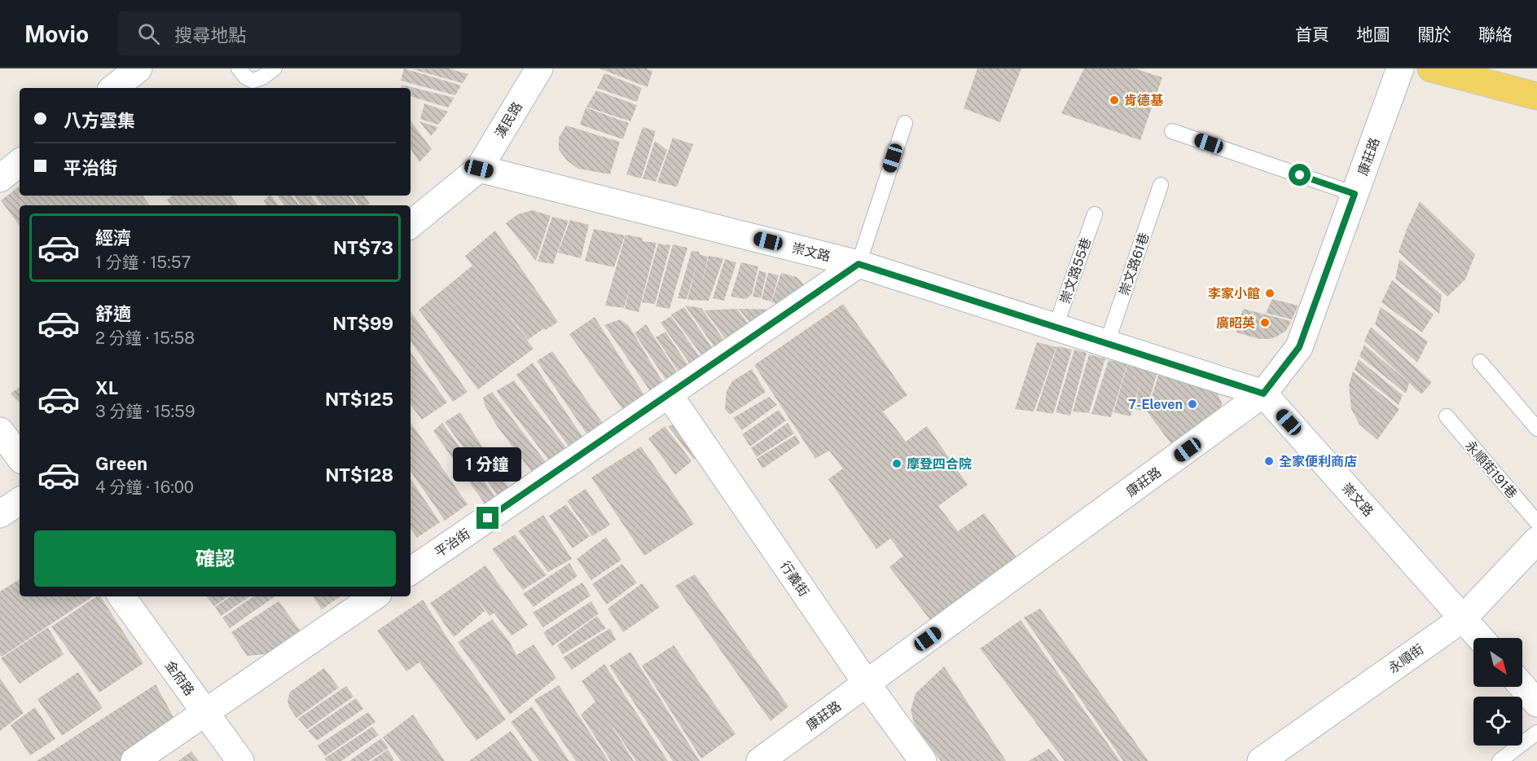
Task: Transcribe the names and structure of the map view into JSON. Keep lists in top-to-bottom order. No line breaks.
{"streets":{"street":["漢民路","康莊路","崇文路","平治街","行義街","永順街","金府路"],"lane":["崇文路61巷","崇文路55巷","永順街191巷"]},"crossings":[["漢民路","崇文路"],["康莊路","崇文路"],["康莊路","行義街"],["崇文路","崇文路61巷"],["崇文路","崇文路55巷"],["崇文路","平治街"],["崇文路","永順街"],["平治街","行義街"]],"places":["肯德基","李家小館","廣昭英","7-Eleven","全家便利商店","摩登四合院"],"north":"bottom right","page":{"header":"Movio","search":"搜尋地點","nav":["首頁","地圖","關於","聯絡"],"banner":["八方雲集","平治街"],"list":[{"name":"經濟","note":"1 分鐘 · 15:57","value":"NT$73"},{"name":"舒適","note":"2 分鐘 · 15:58","value":"NT$99"},{"name":"XL","note":"3 分鐘 · 15:59","value":"NT$125"},{"name":"Green","note":"4 分鐘 · 16:00","value":"NT$128"}],"bubble":"1 分鐘","buttons":"確認"}}
